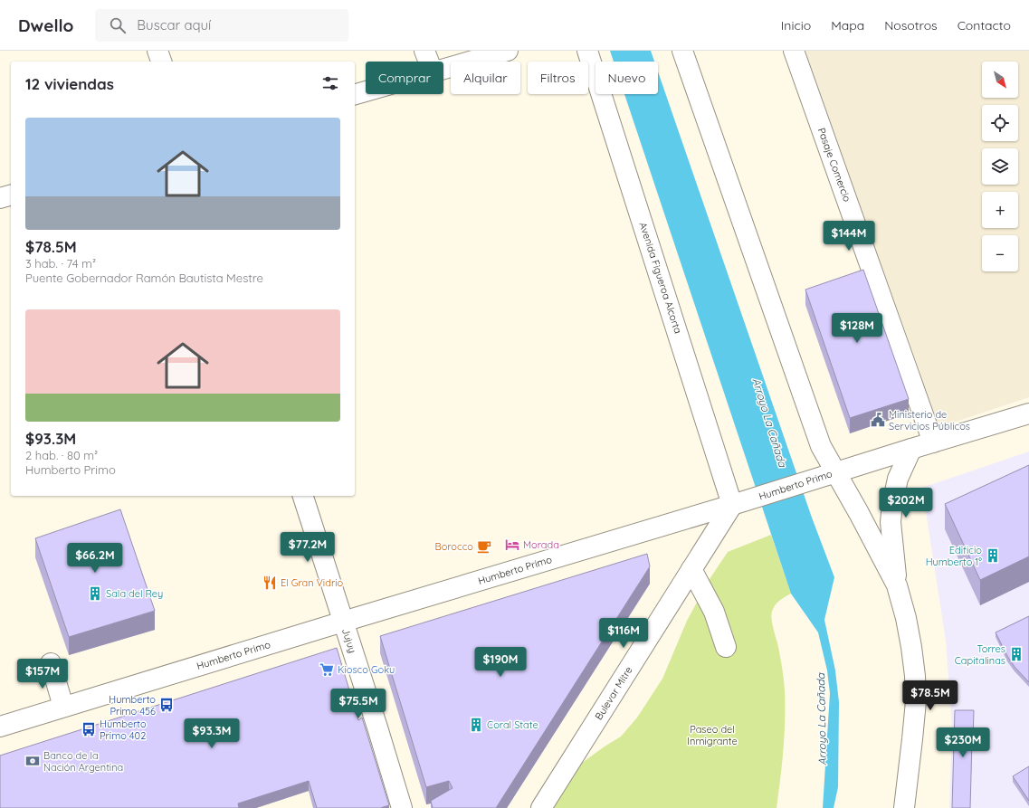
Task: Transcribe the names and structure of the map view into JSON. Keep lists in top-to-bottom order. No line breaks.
{"streets":{"main road":["Pasaje Comercio","Avenida Figueroa Alcorta","Humberto Primo","Jujuy","Bulevar Mitre"]},"crossings":[["Pasaje Comercio","Humberto Primo"],["Avenida Figueroa Alcorta","Humberto Primo"],["Avenida Figueroa Alcorta","Bulevar Mitre"],["Humberto Primo","Jujuy"],["Humberto Primo","Bulevar Mitre"]],"water":["Arroyo La Cañada"],"parks":["Paseo del Inmigrante"],"places":{"public building":["Ministerio de Servicios Públicos"],"hotel":["Morada"],"cafe":["Borocco"],"building":["Edificio Humberto 1°","Sala del Rey","Torres Capitalinas","Coral State"],"restaurant":["El Gran Vidrio"],"supermarket":["Kiosco Goku"],"bus stop":["Humberto Primo 456","Humberto Primo 402"],"bank":["Banco de la Nación Argentina"]},"north":"bottom right","page":{"header":"Dwello","search":"Buscar aquí","nav":["Inicio","Mapa","Nosotros","Contacto"],"map_buttons":["+","−"],"chip":["Comprar","Alquilar","Filtros","Nuevo"],"heading":"12 viviendas","list":[{"name":"$78.5M","note":"3 hab. · 74 m² · Puente Gobernador Ramón Bautista Mestre"},{"name":"$93.3M","note":"2 hab. · 80 m² · Humberto Primo"}],"price":["$144M","$128M","$202M","$77.2M","$66.2M","$116M","$190M","$157M","$78.5M","$75.5M","$93.3M","$230M"]}}
